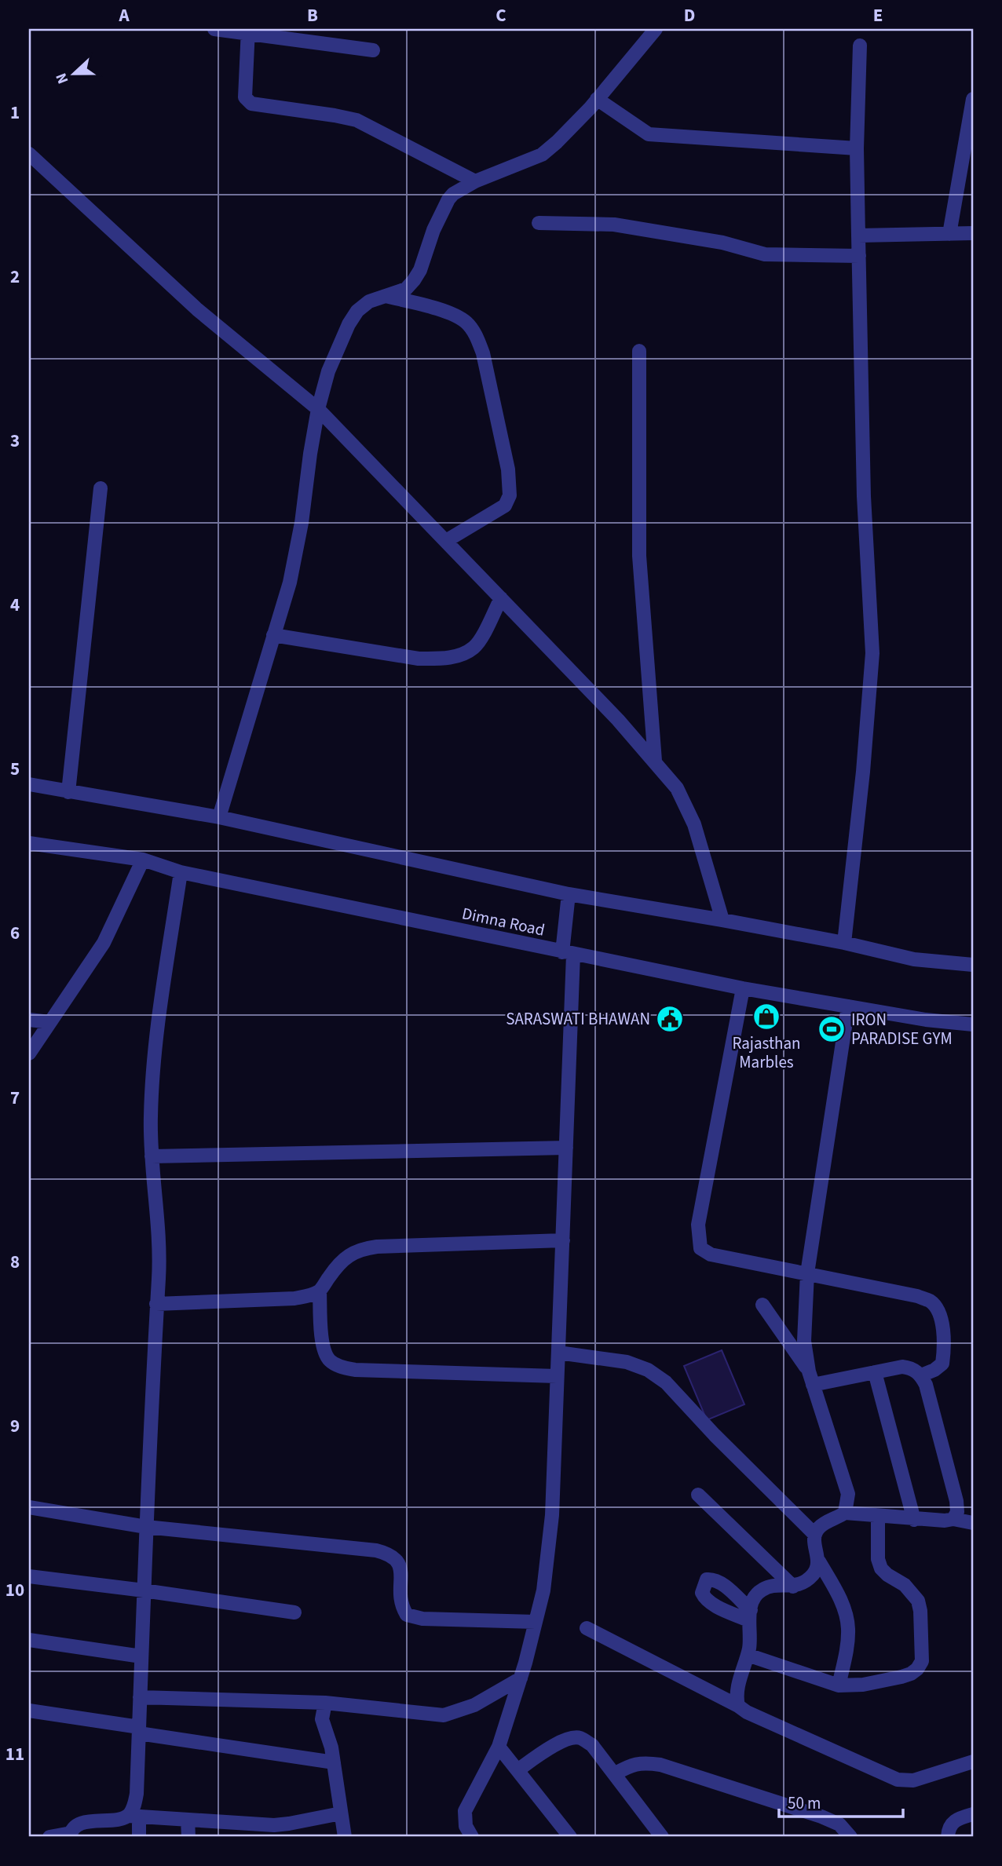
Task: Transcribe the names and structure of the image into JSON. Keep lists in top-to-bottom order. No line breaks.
{"streets":{"street":["Dimna Road"]},"places":{"shop":["Rajasthan Marbles"],"public building":["SARASWATI BHAWAN"],"sports":["IRON PARADISE GYM"]},"scale_bar":"50 m","north":"left","grid":{"columns":["A","B","C","D","E"],"rows":["1","2","3","4","5","6","7","8","9","10","11"]}}
